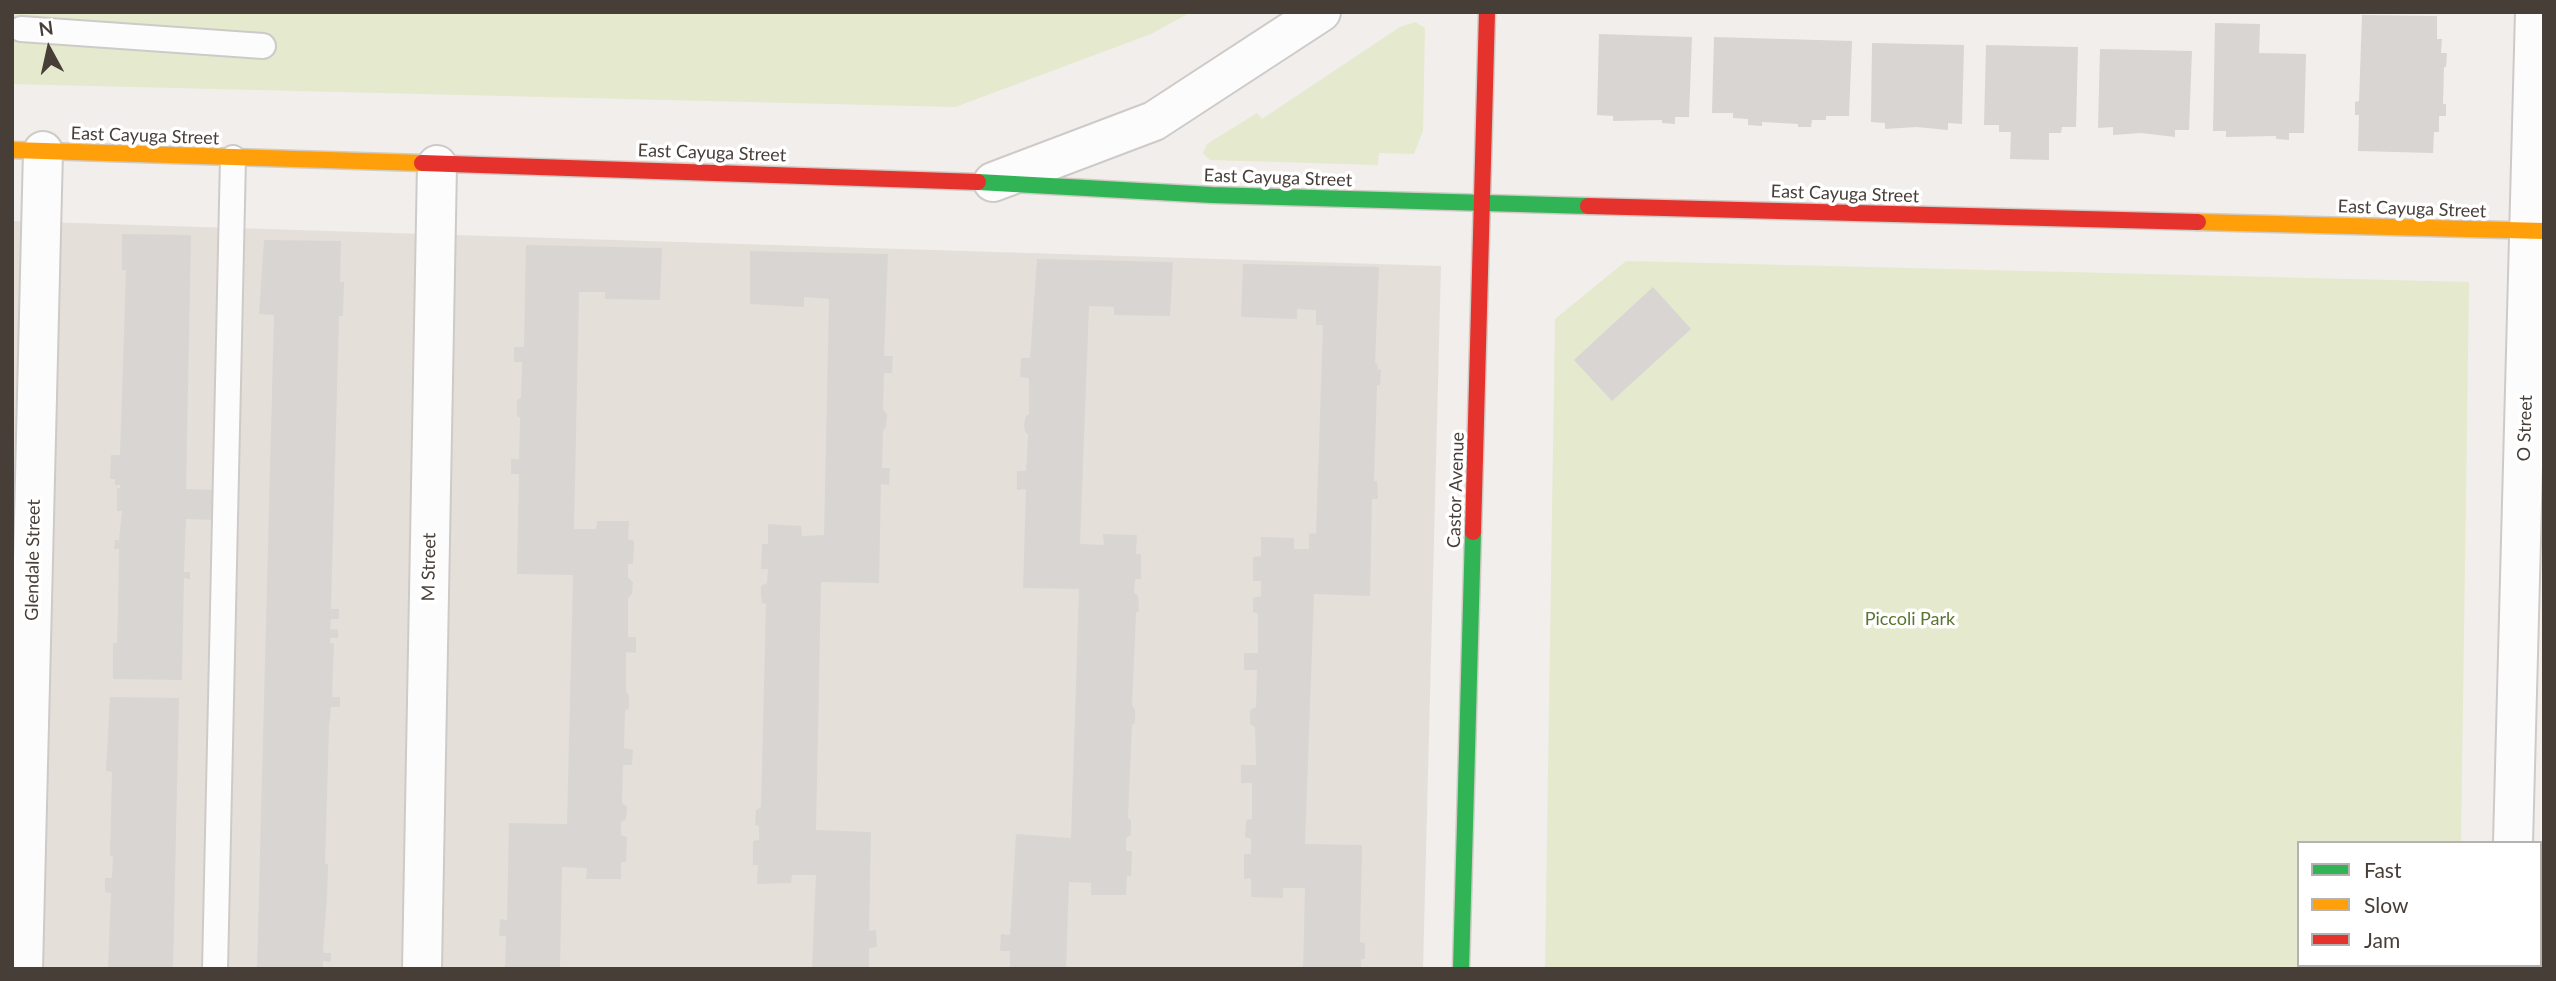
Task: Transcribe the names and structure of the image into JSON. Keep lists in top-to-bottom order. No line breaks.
{"streets":{"street":["East Cayuga Street","O Street","Castor Avenue","Glendale Street","M Street"]},"crossings":[["East Cayuga Street","O Street"],["East Cayuga Street","Castor Avenue"],["East Cayuga Street","Glendale Street"],["East Cayuga Street","M Street"]],"parks":["Piccoli Park"],"legend":["Fast","Slow","Jam"],"north":"top"}
